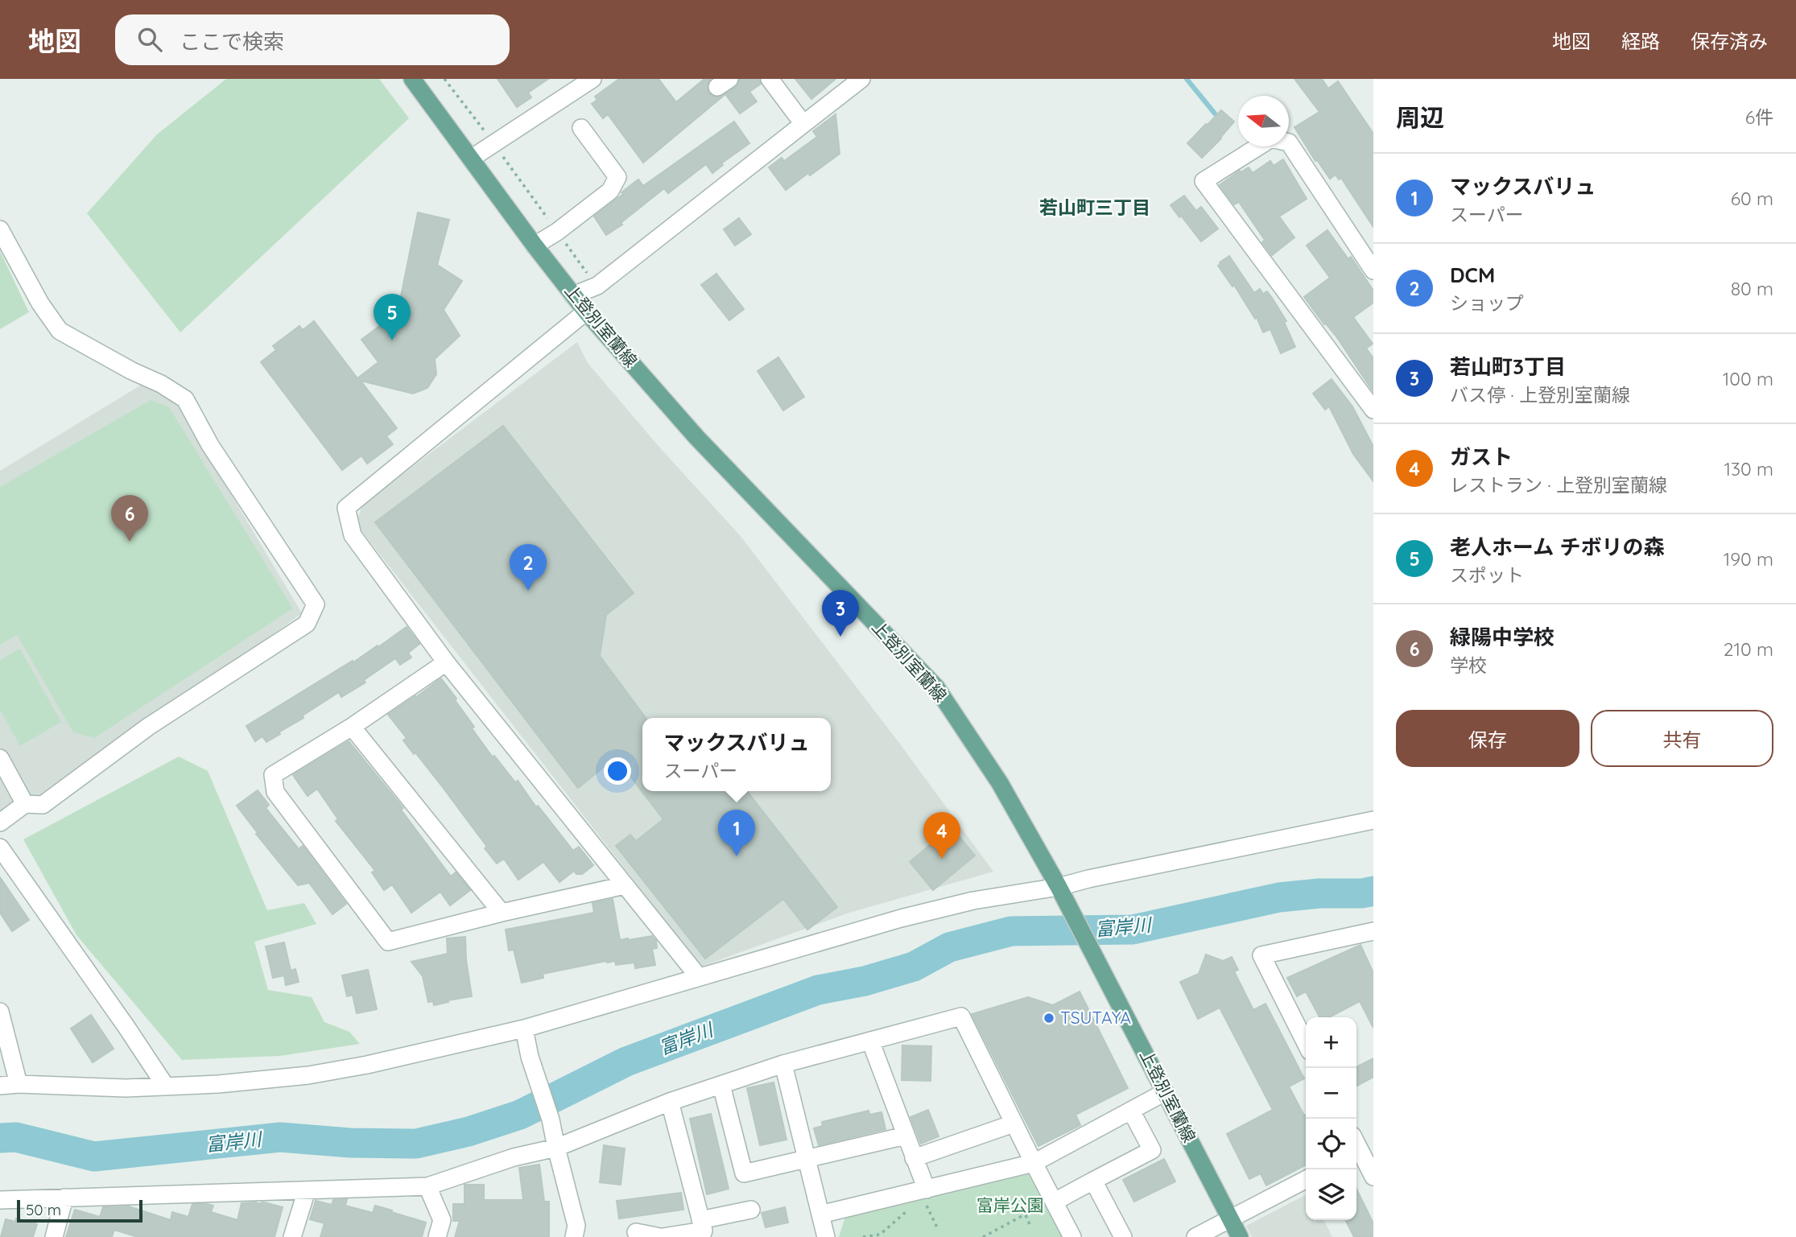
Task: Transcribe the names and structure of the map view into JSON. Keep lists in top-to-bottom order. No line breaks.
{"streets":{"main road":["上登別室蘭線"]},"districts":["若山町三丁目"],"water":["富岸川"],"parks":["富岸公園"],"places":["TSUTAYA"],"scale_bar":"50 m","north":"left","page":{"header":"地図","search":"ここで検索","nav":["地図","経路","保存済み"],"heading":["周辺","6件"],"list":[{"mark":"1","name":"マックスバリュ","note":"スーパー","value":"60 m"},{"mark":"2","name":"DCM","note":"ショップ","value":"80 m"},{"mark":"3","name":"若山町3丁目","note":"バス停 · 上登別室蘭線","value":"100 m"},{"mark":"4","name":"ガスト","note":"レストラン · 上登別室蘭線","value":"130 m"},{"mark":"5","name":"老人ホーム チボリの森","note":"スポット","value":"190 m"},{"mark":"6","name":"緑陽中学校","note":"学校","value":"210 m"}],"pins":["5","6","2","3","1","4"],"buttons":["保存","共有"],"popup":["マックスバリュ","スーパー"],"map_buttons":["+","−"],"scale":"50 m"}}
